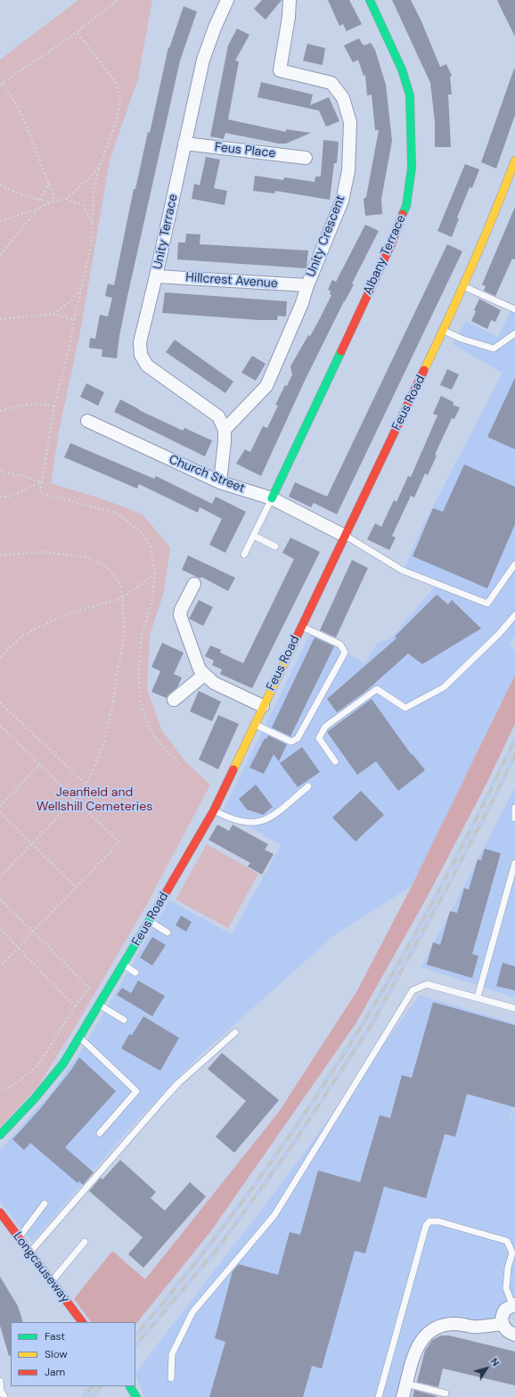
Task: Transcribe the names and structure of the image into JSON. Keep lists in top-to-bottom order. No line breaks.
{"streets":{"street":["Feus Place","Unity Terrace","Unity Crescent","Albany Terrace","Hillcrest Avenue","Feus Road","Church Street","Longcauseway"]},"crossings":[["Feus Place","Unity Terrace"],["Unity Terrace","Hillcrest Avenue"],["Unity Crescent","Hillcrest Avenue"],["Albany Terrace","Church Street"],["Feus Road","Church Street"]],"parks":["Jeanfield and Wellshill Cemeteries"],"legend":["Fast","Slow","Jam"],"north":"top right"}
